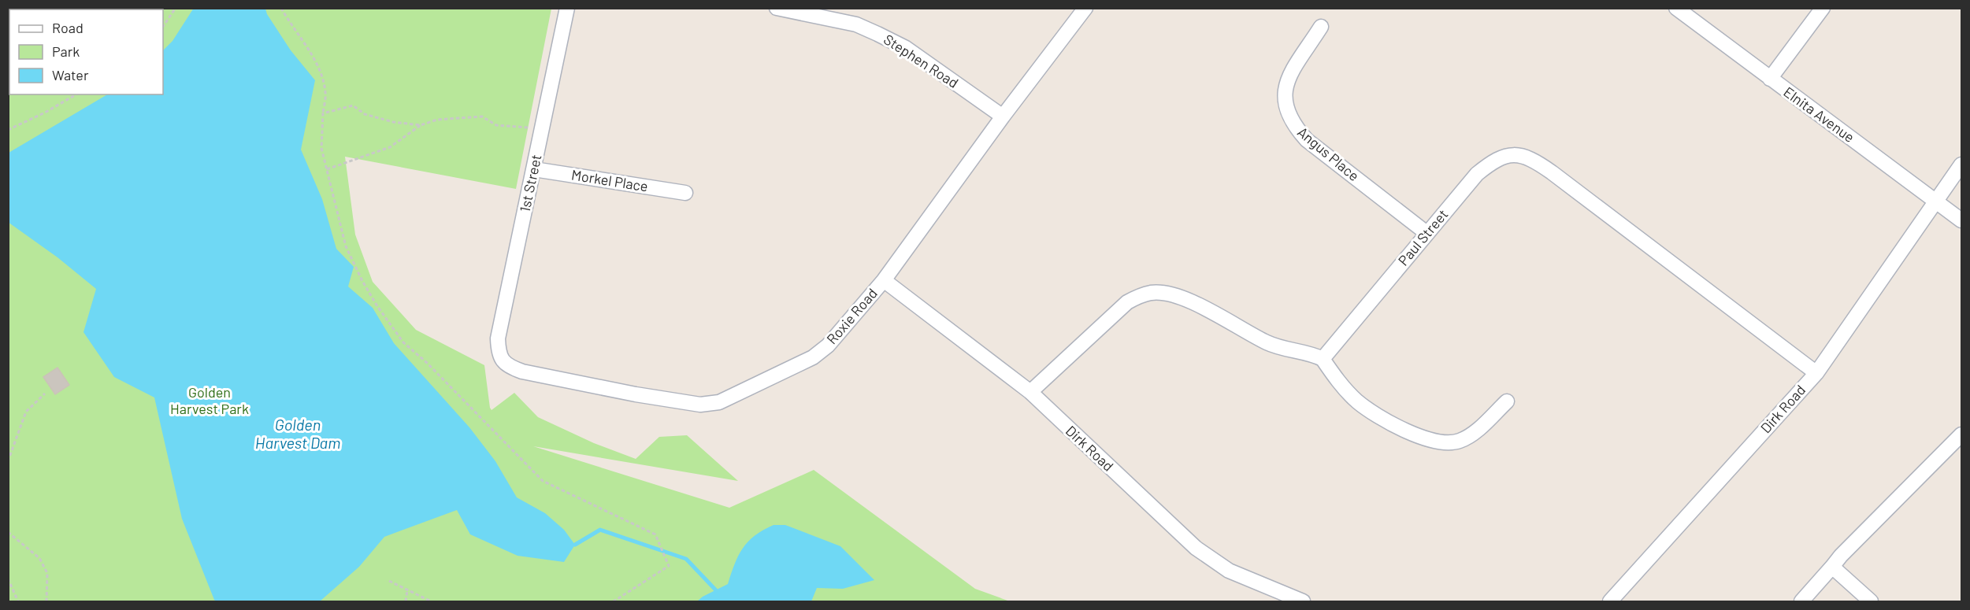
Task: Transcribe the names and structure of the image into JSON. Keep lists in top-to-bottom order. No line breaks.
{"streets":{"street":["Stephen Road","Elnita Avenue","Angus Place","Morkel Place","1st Street","Paul Street","Roxie Road","Dirk Road"]},"crossings":[["Stephen Road","Roxie Road"],["Elnita Avenue","Dirk Road"],["Angus Place","Paul Street"],["Morkel Place","1st Street"],["1st Street","Roxie Road"],["Paul Street","Dirk Road"],["Roxie Road","Dirk Road"]],"water":["Golden Harvest Dam"],"parks":["Golden Harvest Park"],"legend":["Road","Park","Water"]}
